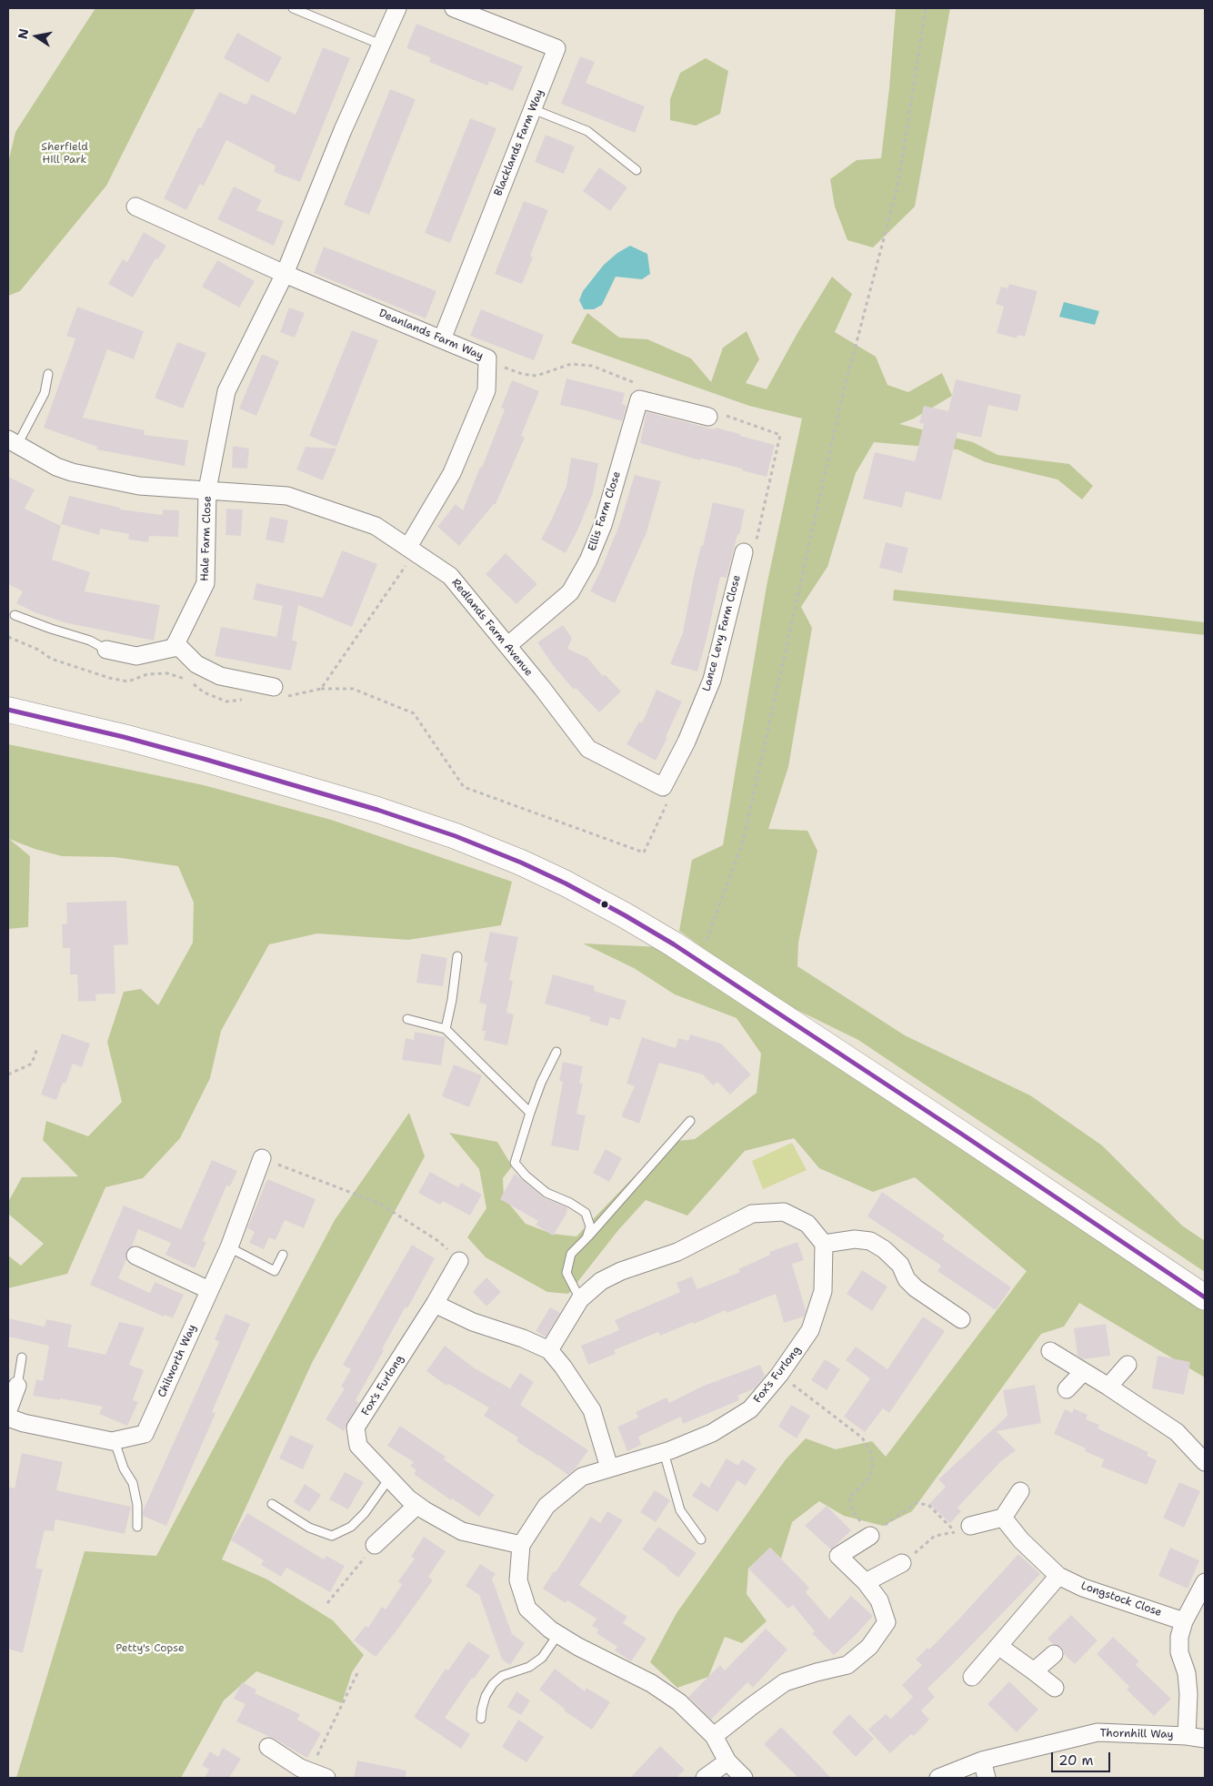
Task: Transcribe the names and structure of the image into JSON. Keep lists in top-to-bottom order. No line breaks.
{"streets":{"street":["Blacklands Farm Way","Deanlands Farm Way","Ellis Farm Close","Hale Farm Close","Redlands Farm Avenue","Lance Levy Farm Close","Chilworth Way","Fox's Furlong","Longstock Close","Thornhill Way"]},"crossings":[["Blacklands Farm Way","Deanlands Farm Way"],["Deanlands Farm Way","Redlands Farm Avenue"],["Ellis Farm Close","Redlands Farm Avenue"],["Hale Farm Close","Redlands Farm Avenue"],["Redlands Farm Avenue","Lance Levy Farm Close"]],"parks":["Sherfield Hill Park","Petty's Copse"],"scale_bar":"20 m","north":"left"}
